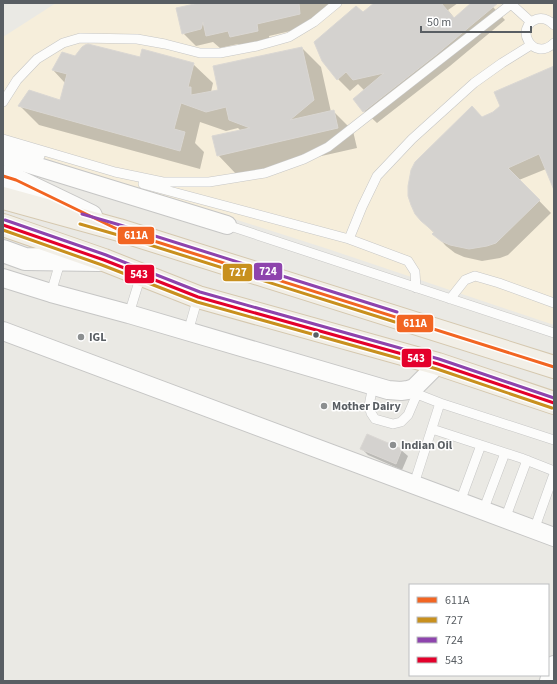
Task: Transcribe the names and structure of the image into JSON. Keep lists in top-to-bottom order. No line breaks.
{"places":["IGL","Mother Dairy","Indian Oil"],"lines":["transit line 611A","transit line 724","transit line 727","transit line 543"],"legend":["611A","727","724","543"],"scale_bar":"50 m"}
